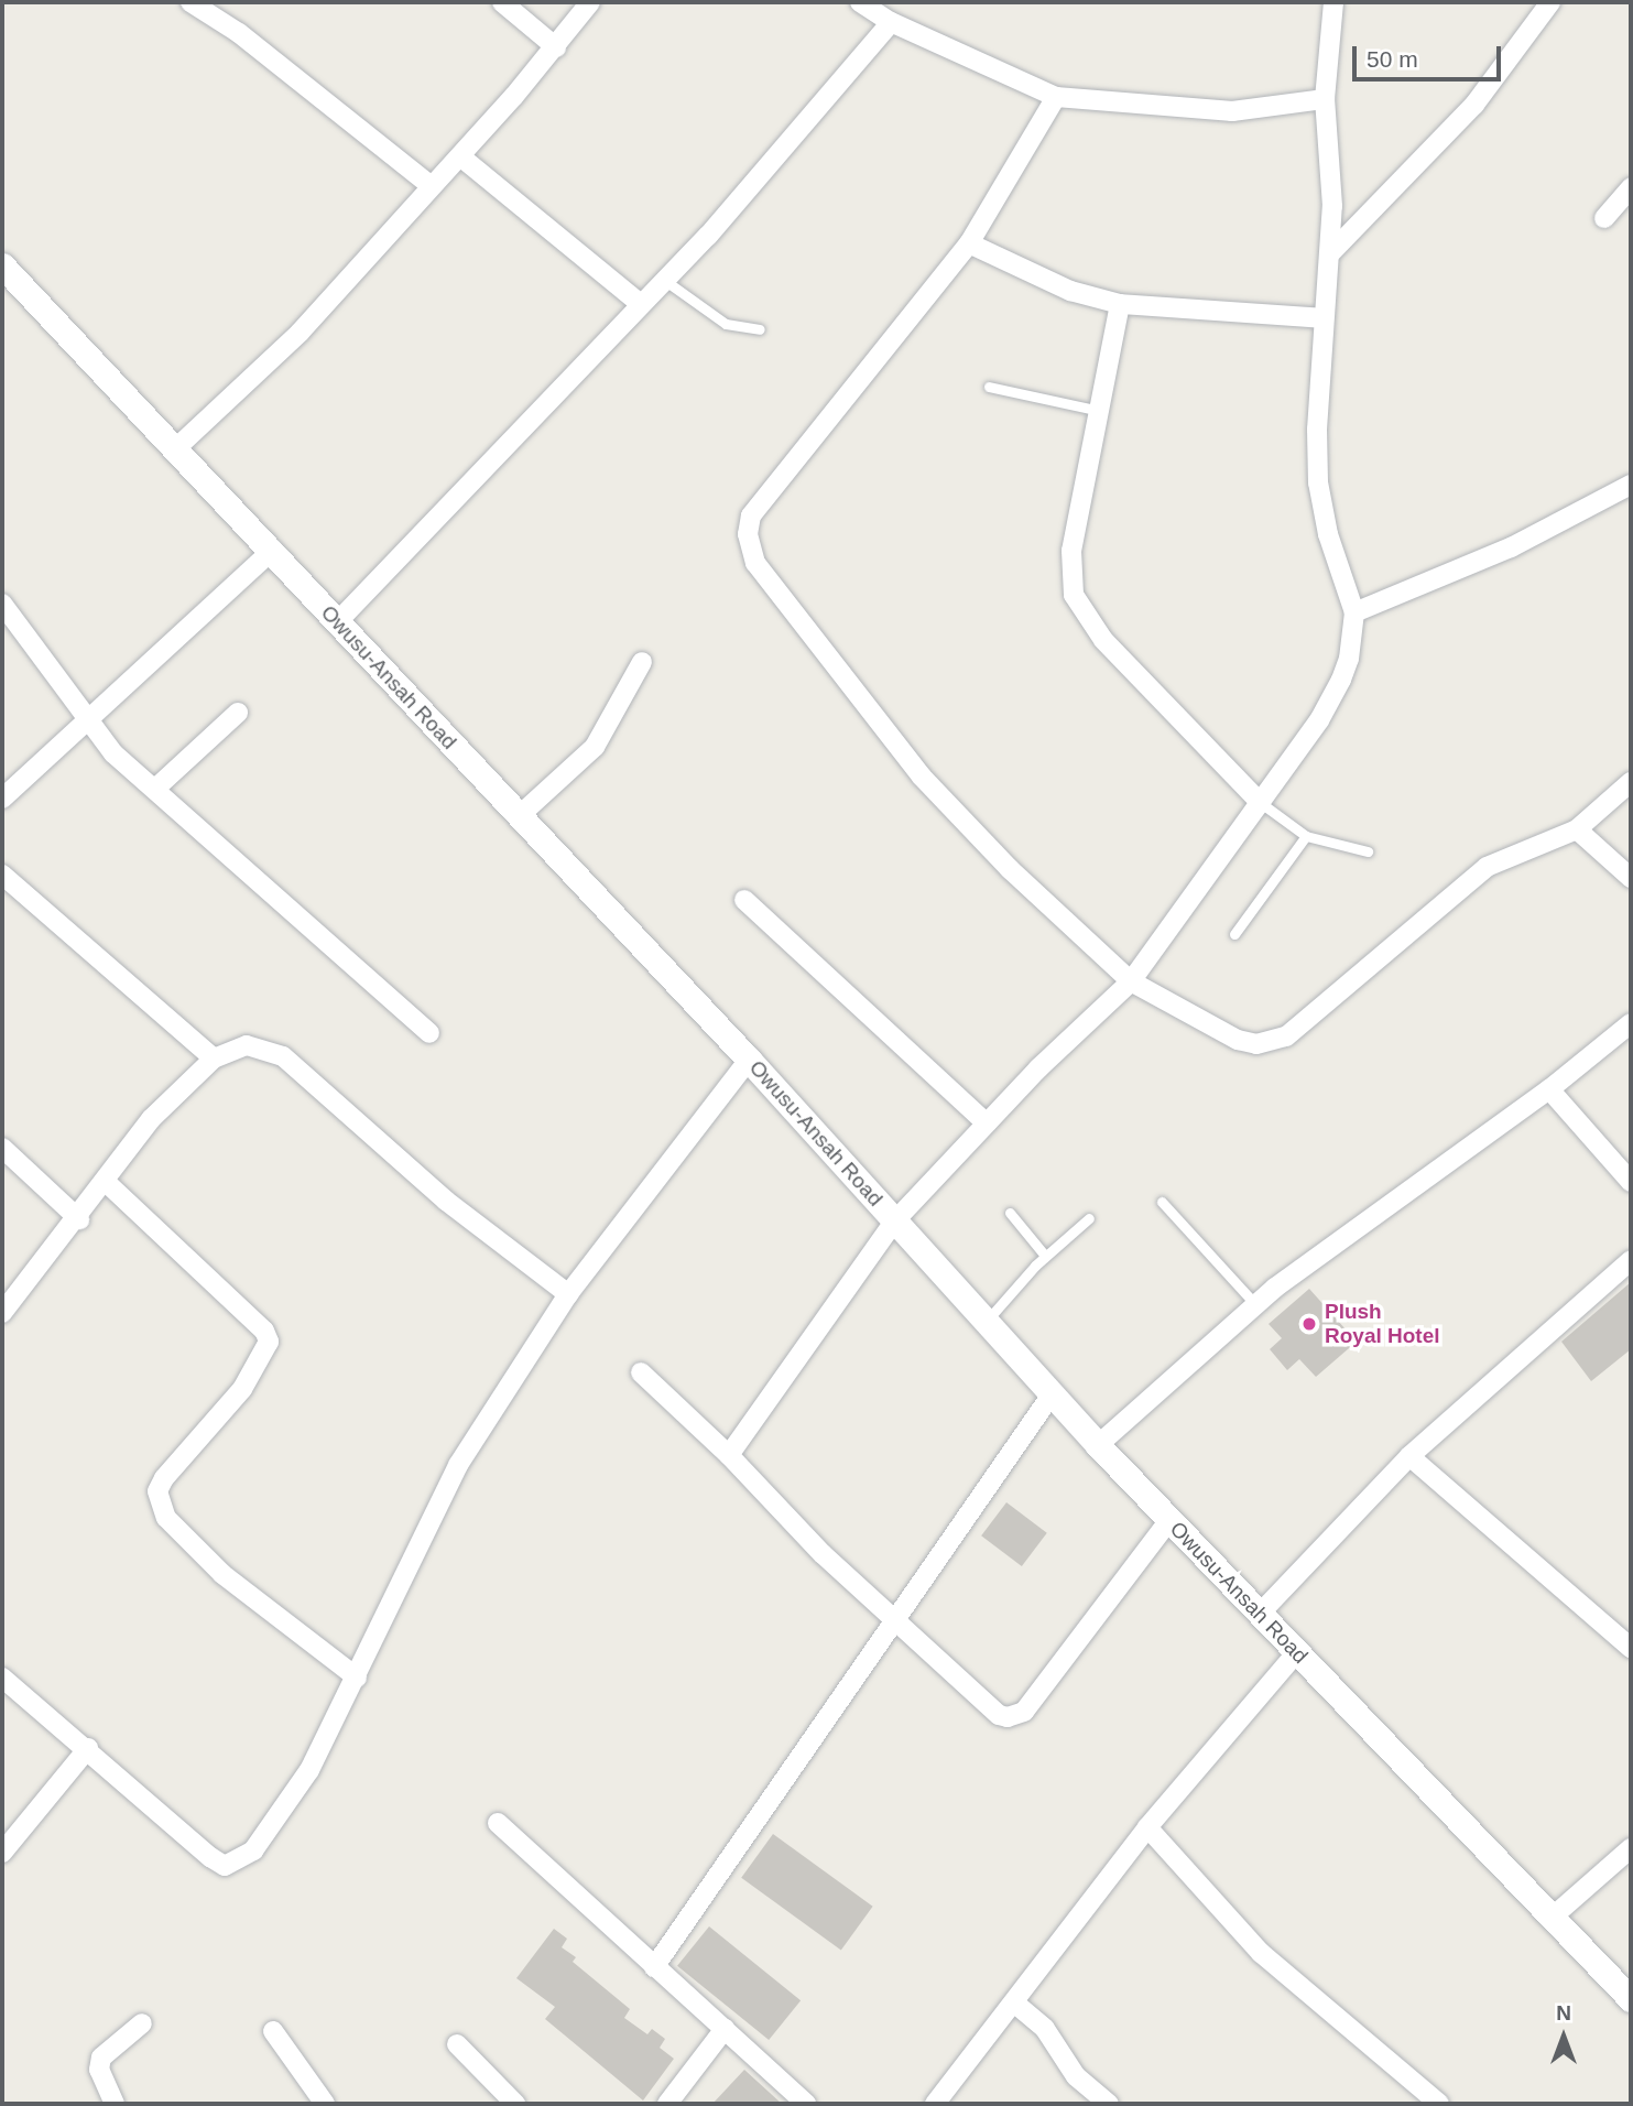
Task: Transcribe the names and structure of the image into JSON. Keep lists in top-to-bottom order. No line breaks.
{"streets":{"street":["Owusu-Ansah Road"]},"places":["Plush Royal Hotel"],"scale_bar":"50 m","north":"top"}
